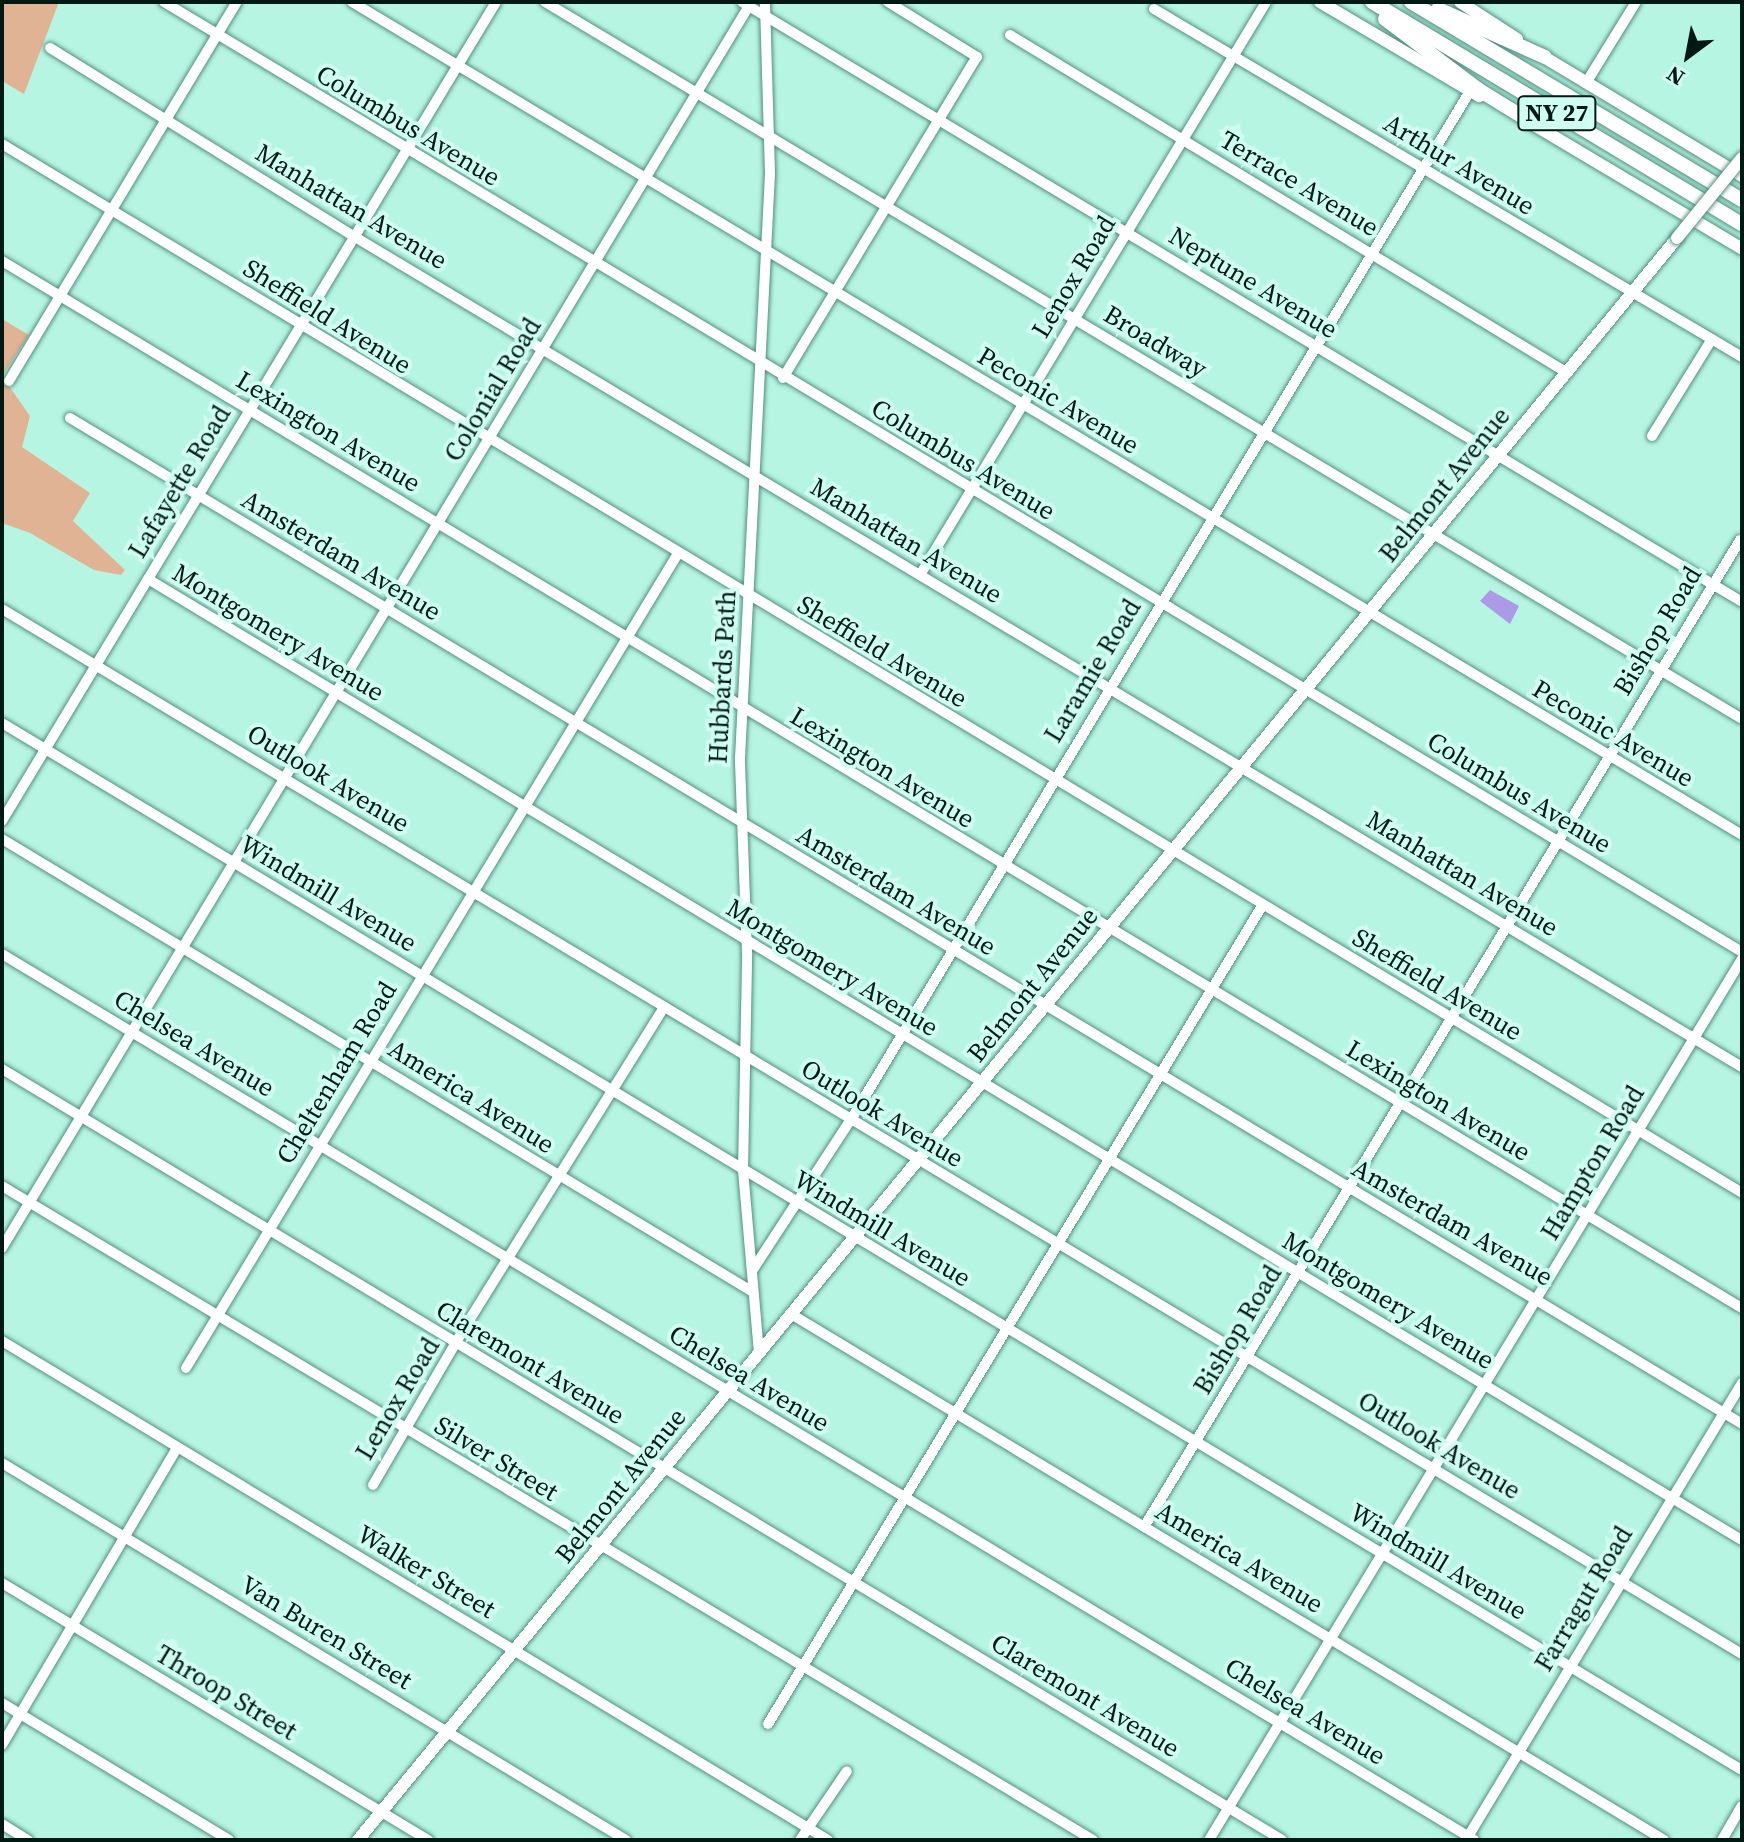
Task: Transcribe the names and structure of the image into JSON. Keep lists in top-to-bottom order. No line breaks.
{"streets":{"highway":["NY 27"],"main road":["Belmont Avenue"],"street":["Columbus Avenue","Arthur Avenue","Terrace Avenue","Manhattan Avenue","Lenox Road","Neptune Avenue","Sheffield Avenue","Broadway","Colonial Road","Peconic Avenue","Lexington Avenue","Lafayette Road","Amsterdam Avenue","Bishop Road","Montgomery Avenue","Laramie Road","Hubbards Path","Outlook Avenue","Windmill Avenue","Chelsea Avenue","Cheltenham Road","America Avenue","Hampton Road","Claremont Avenue","Silver Street","Walker Street","Farragut Road","Van Buren Street","Throop Street"]},"crossings":[["Columbus Avenue","Lenox Road"],["Columbus Avenue","Colonial Road"],["Columbus Avenue","Lafayette Road"],["Columbus Avenue","Belmont Avenue"],["Columbus Avenue","Bishop Road"],["Columbus Avenue","Laramie Road"],["Columbus Avenue","Hubbards Path"],["Arthur Avenue","Lenox Road"],["Arthur Avenue","Belmont Avenue"],["Arthur Avenue","Laramie Road"],["Terrace Avenue","Lenox Road"],["Terrace Avenue","Belmont Avenue"],["Terrace Avenue","Laramie Road"],["Manhattan Avenue","Lenox Road"],["Manhattan Avenue","Colonial Road"],["Manhattan Avenue","Lafayette Road"],["Manhattan Avenue","Belmont Avenue"],["Manhattan Avenue","Bishop Road"],["Manhattan Avenue","Laramie Road"],["Manhattan Avenue","Hubbards Path"],["Manhattan Avenue","Hampton Road"],["Lenox Road","Neptune Avenue"],["Lenox Road","Broadway"],["Lenox Road","Peconic Avenue"],["Lenox Road","Outlook Avenue"],["Lenox Road","Windmill Avenue"],["Lenox Road","Chelsea Avenue"],["Lenox Road","America Avenue"],["Lenox Road","Claremont Avenue"],["Lenox Road","Silver Street"],["Neptune Avenue","Colonial Road"],["Neptune Avenue","Belmont Avenue"],["Neptune Avenue","Bishop Road"],["Neptune Avenue","Laramie Road"],["Neptune Avenue","Hubbards Path"],["Sheffield Avenue","Colonial Road"],["Sheffield Avenue","Lafayette Road"],["Sheffield Avenue","Belmont Avenue"],["Sheffield Avenue","Bishop Road"],["Sheffield Avenue","Laramie Road"],["Sheffield Avenue","Hubbards Path"],["Sheffield Avenue","Cheltenham Road"],["Sheffield Avenue","Hampton Road"],["Broadway","Colonial Road"],["Broadway","Belmont Avenue"],["Broadway","Bishop Road"],["Broadway","Laramie Road"],["Broadway","Hubbards Path"],["Colonial Road","Peconic Avenue"],["Colonial Road","Lexington Avenue"],["Colonial Road","Amsterdam Avenue"],["Colonial Road","Montgomery Avenue"],["Colonial Road","Outlook Avenue"],["Colonial Road","Windmill Avenue"],["Colonial Road","Chelsea Avenue"],["Colonial Road","America Avenue"],["Colonial Road","Claremont Avenue"],["Colonial Road","Silver Street"],["Peconic Avenue","Lafayette Road"],["Peconic Avenue","Belmont Avenue"],["Peconic Avenue","Bishop Road"],["Peconic Avenue","Laramie Road"],["Peconic Avenue","Hubbards Path"],["Lexington Avenue","Lafayette Road"],["Lexington Avenue","Belmont Avenue"],["Lexington Avenue","Bishop Road"],["Lexington Avenue","Laramie Road"],["Lexington Avenue","Hubbards Path"],["Lexington Avenue","Cheltenham Road"],["Lexington Avenue","Hampton Road"],["Lafayette Road","Amsterdam Avenue"],["Lafayette Road","Montgomery Avenue"],["Lafayette Road","Outlook Avenue"],["Lafayette Road","Windmill Avenue"],["Belmont Avenue","Amsterdam Avenue"],["Belmont Avenue","Montgomery Avenue"],["Belmont Avenue","Hubbards Path"],["Belmont Avenue","Outlook Avenue"],["Belmont Avenue","Windmill Avenue"],["Belmont Avenue","Chelsea Avenue"],["Belmont Avenue","America Avenue"],["Belmont Avenue","Claremont Avenue"],["Belmont Avenue","Silver Street"],["Belmont Avenue","Walker Street"],["Belmont Avenue","Van Buren Street"],["Belmont Avenue","Throop Street"],["Amsterdam Avenue","Bishop Road"],["Amsterdam Avenue","Laramie Road"],["Amsterdam Avenue","Hubbards Path"],["Amsterdam Avenue","Cheltenham Road"],["Amsterdam Avenue","Hampton Road"],["Amsterdam Avenue","Farragut Road"],["Bishop Road","Montgomery Avenue"],["Bishop Road","Outlook Avenue"],["Bishop Road","Windmill Avenue"],["Bishop Road","America Avenue"],["Montgomery Avenue","Laramie Road"],["Montgomery Avenue","Hubbards Path"],["Montgomery Avenue","Cheltenham Road"],["Montgomery Avenue","Hampton Road"],["Montgomery Avenue","Farragut Road"],["Laramie Road","Hubbards Path"],["Laramie Road","Outlook Avenue"],["Laramie Road","Windmill Avenue"],["Hubbards Path","Outlook Avenue"],["Hubbards Path","Windmill Avenue"],["Hubbards Path","America Avenue"],["Outlook Avenue","Cheltenham Road"],["Outlook Avenue","Hampton Road"],["Outlook Avenue","Farragut Road"],["Windmill Avenue","Cheltenham Road"],["Windmill Avenue","Hampton Road"],["Windmill Avenue","Farragut Road"],["Chelsea Avenue","Cheltenham Road"],["Chelsea Avenue","Hampton Road"],["Chelsea Avenue","Farragut Road"],["Cheltenham Road","America Avenue"],["Cheltenham Road","Claremont Avenue"],["Cheltenham Road","Silver Street"],["America Avenue","Hampton Road"],["America Avenue","Farragut Road"],["Hampton Road","Claremont Avenue"]],"north":"bottom left"}
